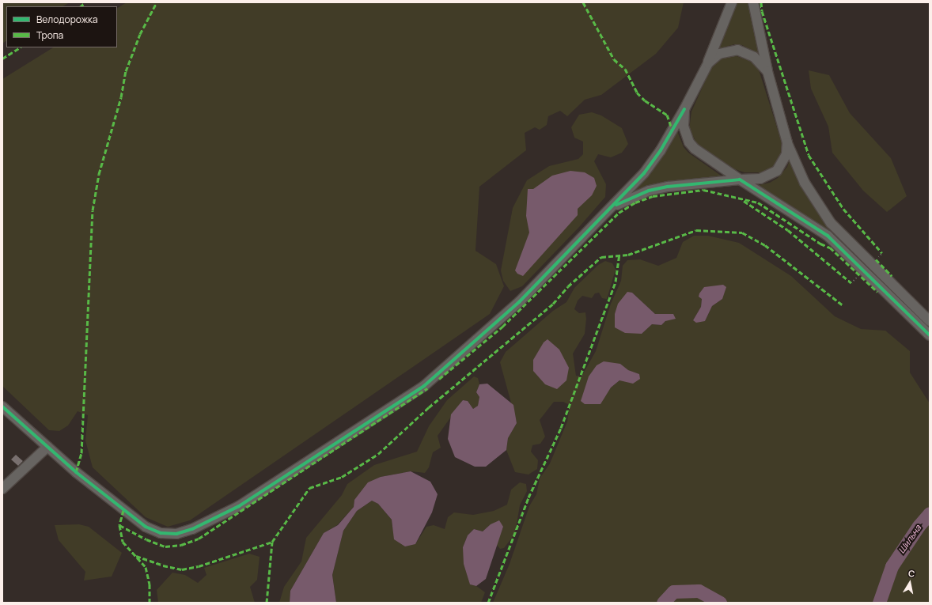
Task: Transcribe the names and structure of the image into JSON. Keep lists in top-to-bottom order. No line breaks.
{"water":["Шильна"],"legend":["Велодорожка","Тропа"],"north":"top"}
